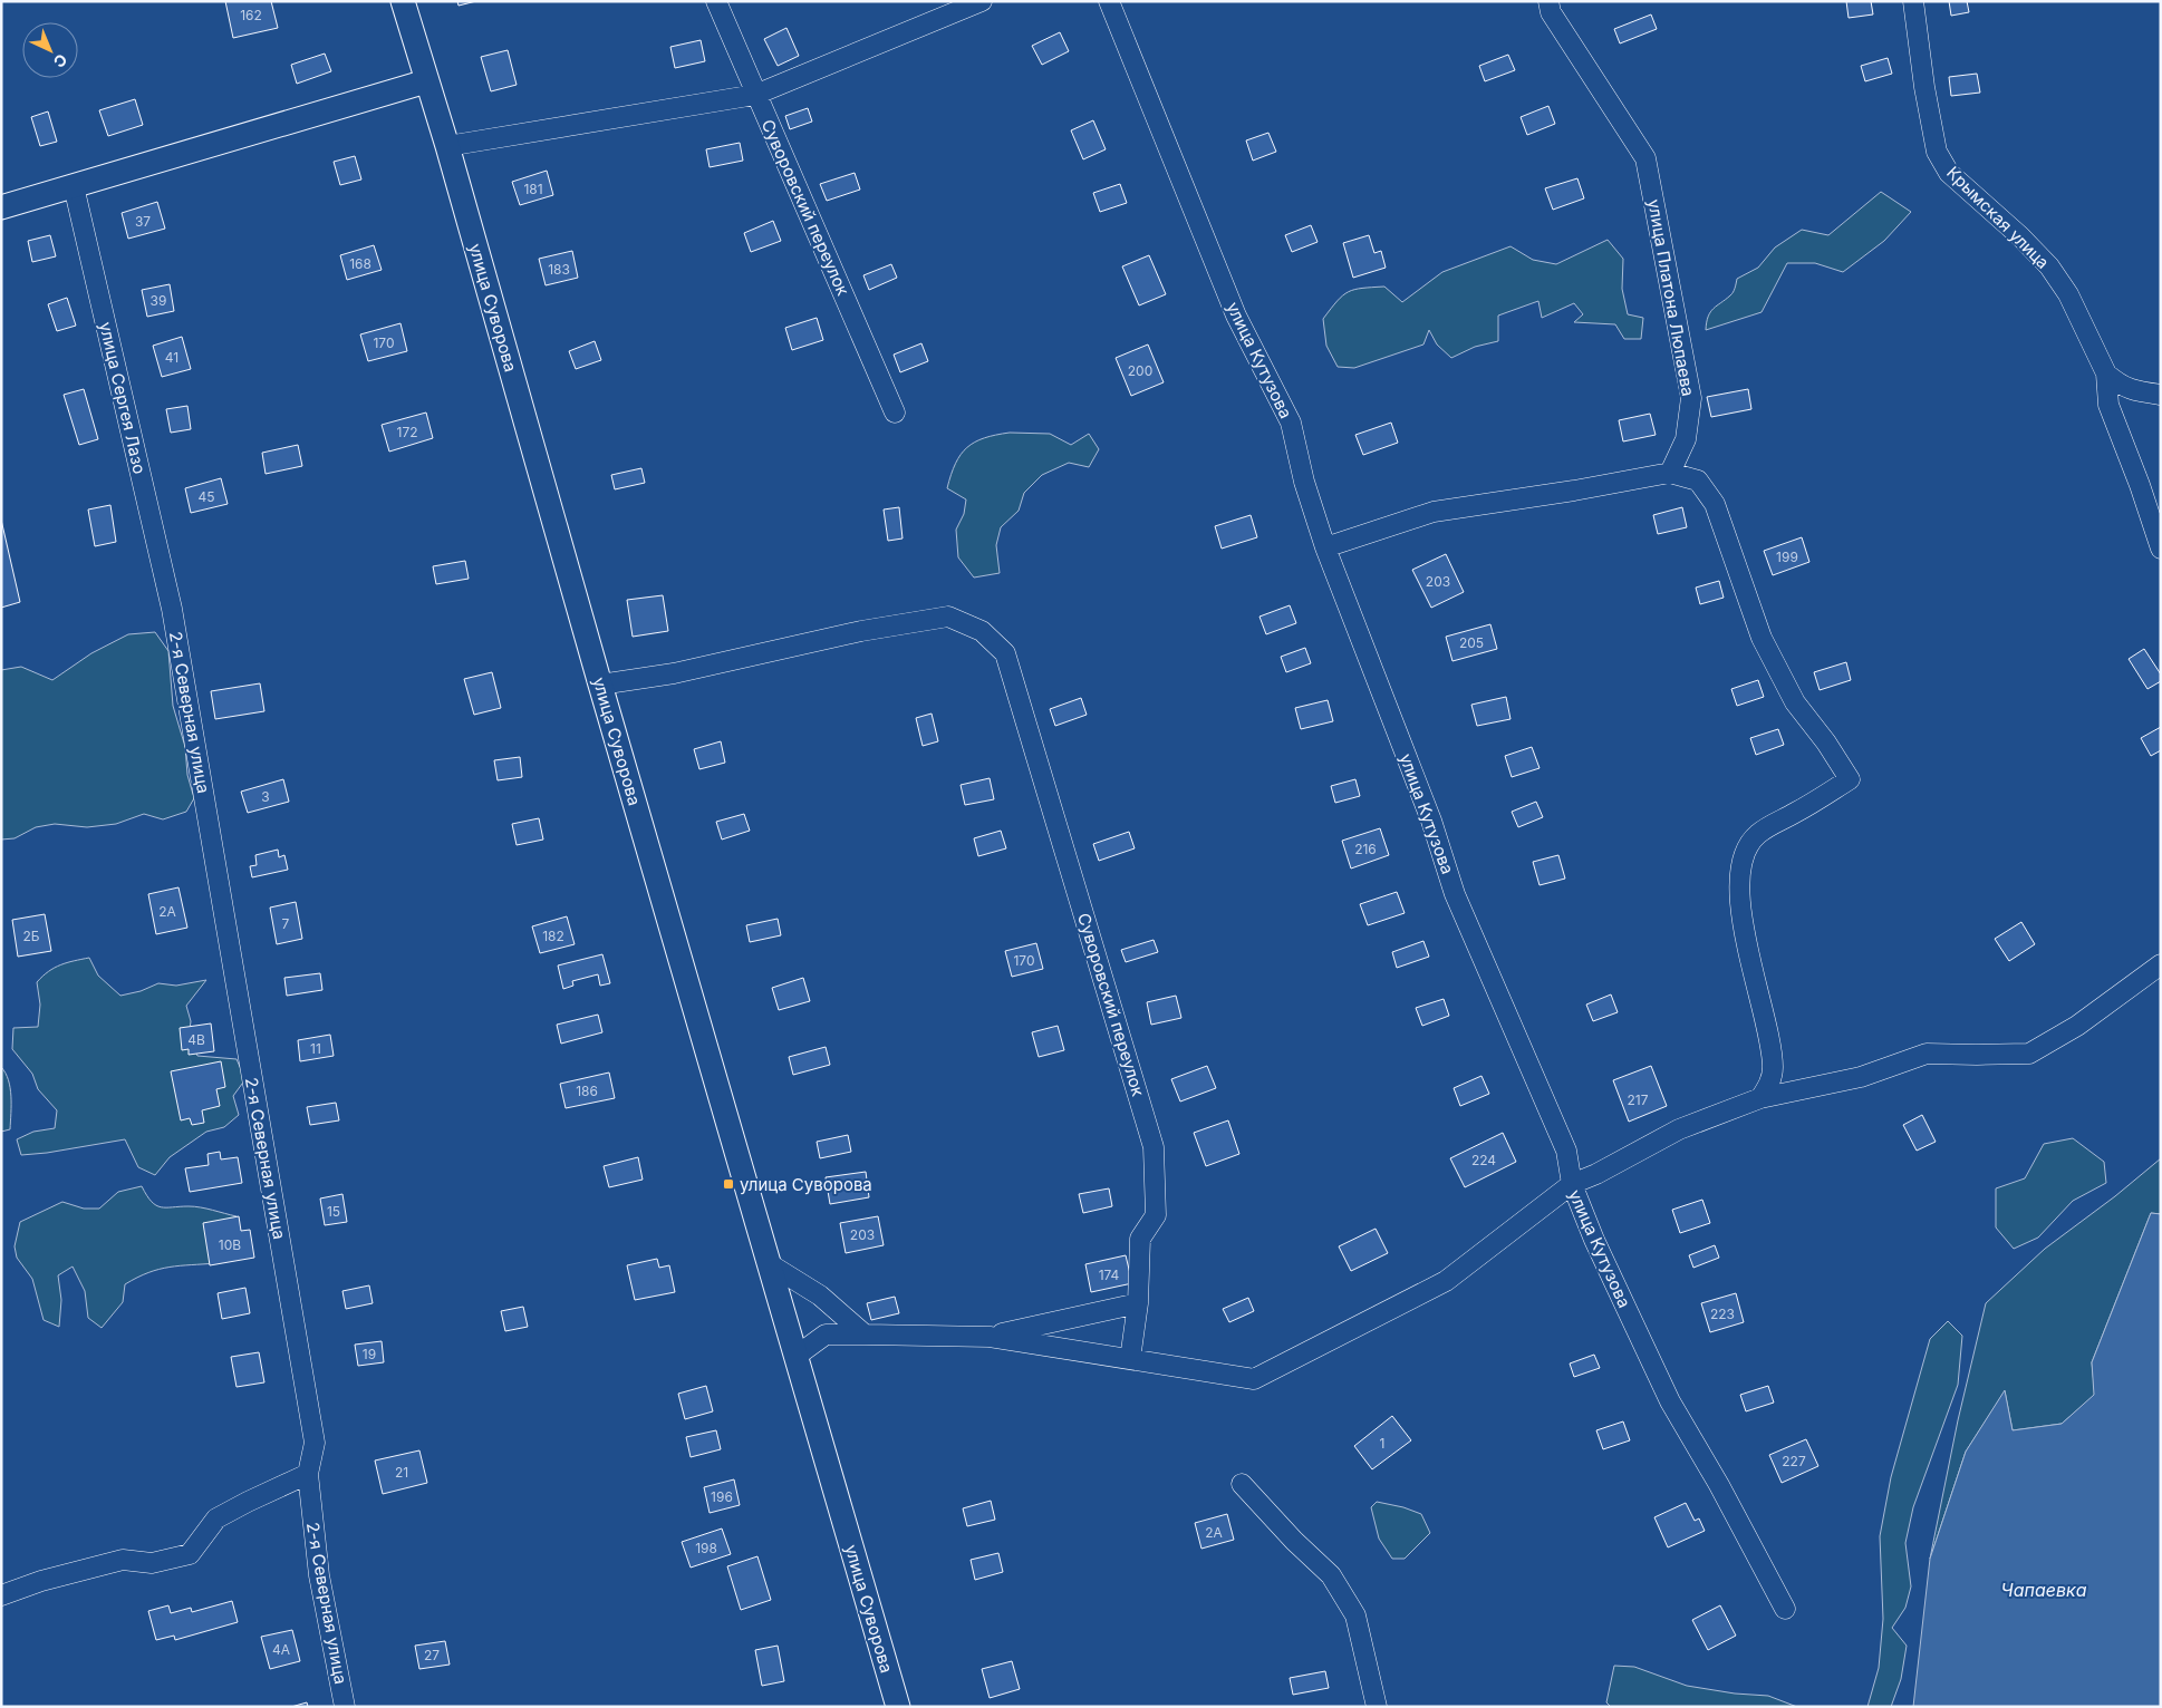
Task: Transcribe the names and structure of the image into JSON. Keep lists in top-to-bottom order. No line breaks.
{"streets":{"street":["Суворовский переулок","Крымская улица","улица Платона Люпаева","улица Суворова","улица Кутузова","улица Сергея Лазо","2-я Северная улица"]},"crossings":[["Суворовский переулок","улица Суворова"],["улица Сергея Лазо","2-я Северная улица"]],"water":["Чапаевка"],"places":{"transit":["улица Суворова"]},"house_numbers":["162","181","37","168","183","39","170","41","200","172","45","199","203","205","3","216","2А","7","2Б","182","170","4В","11","186","217","224","15","203","10В","174","223","19","1","227","21","196","2А","198","4А","27"],"north":"bottom right"}
